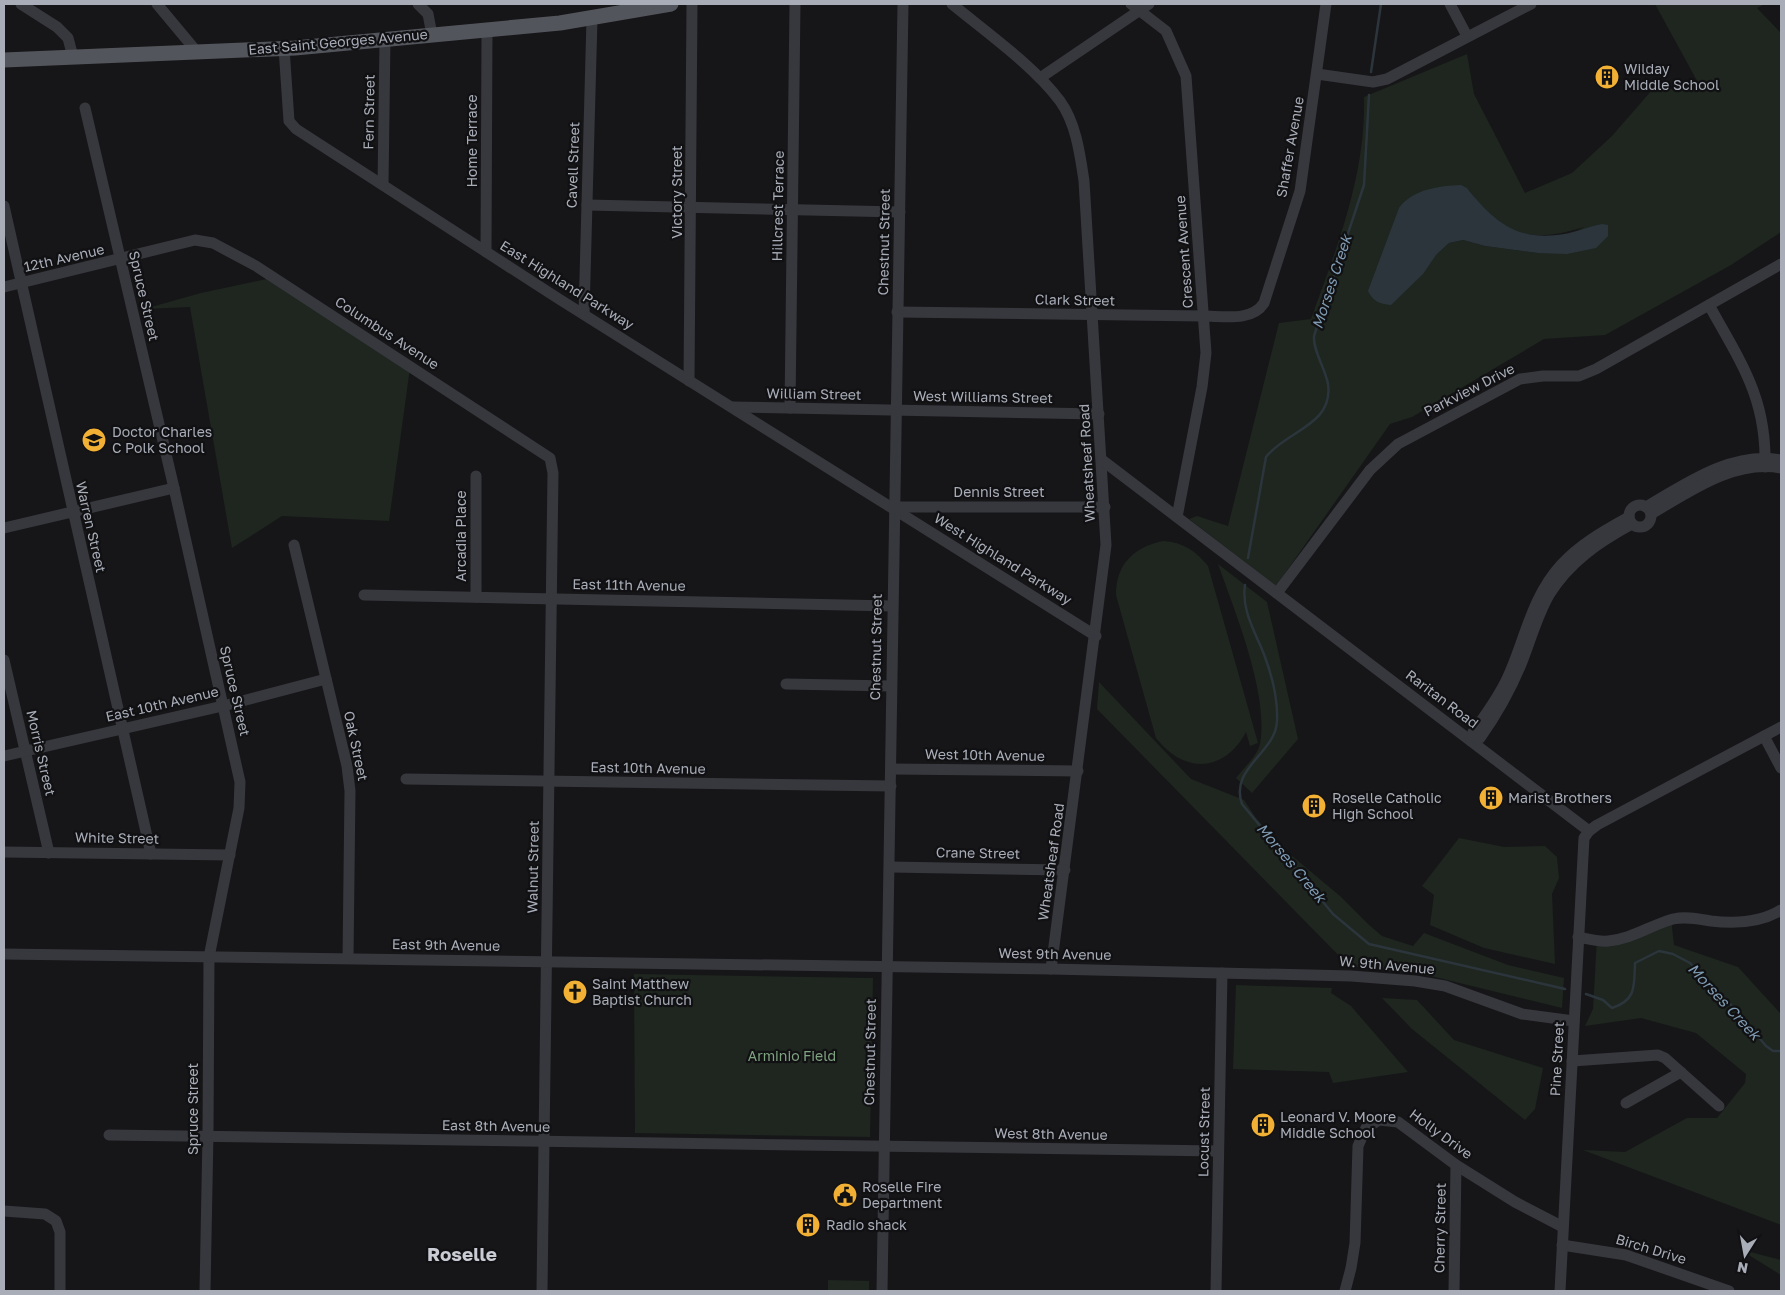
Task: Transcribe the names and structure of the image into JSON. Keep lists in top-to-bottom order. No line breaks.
{"streets":{"main road":["East Saint Georges Avenue"],"street":["Fern Street","Home Terrace","Shaffer Avenue","Cavell Street","Victory Street","Hillcrest Terrace","Chestnut Street","Crescent Avenue","12th Avenue","East Highland Parkway","Spruce Street","Clark Street","Columbus Avenue","Parkview Drive","William Street","West Williams Street","Wheatsheaf Road","Dennis Street","Warren Street","Arcadia Place","West Highland Parkway","East 11th Avenue","Raritan Road","East 10th Avenue","Oak Street","Morris Street","West 10th Avenue","White Street","Crane Street","Walnut Street","East 9th Avenue","West 9th Avenue","W. 9th Avenue","Pine Street","East 8th Avenue","Locust Street","West 8th Avenue","Holly Drive","Cherry Street","Birch Drive"]},"crossings":[["East Saint Georges Avenue","Fern Street"],["East Saint Georges Avenue","Home Terrace"],["East Saint Georges Avenue","Cavell Street"],["East Saint Georges Avenue","East Highland Parkway"],["Fern Street","East Highland Parkway"],["Home Terrace","East Highland Parkway"],["Shaffer Avenue","Clark Street"],["Cavell Street","East Highland Parkway"],["Victory Street","East Highland Parkway"],["Hillcrest Terrace","William Street"],["Chestnut Street","East Highland Parkway"],["Chestnut Street","Clark Street"],["Chestnut Street","William Street"],["Chestnut Street","West Williams Street"],["Chestnut Street","Dennis Street"],["Chestnut Street","West Highland Parkway"],["Chestnut Street","East 11th Avenue"],["Chestnut Street","East 10th Avenue"],["Chestnut Street","West 10th Avenue"],["Chestnut Street","Crane Street"],["Chestnut Street","East 9th Avenue"],["Chestnut Street","West 9th Avenue"],["Chestnut Street","East 8th Avenue"],["Chestnut Street","West 8th Avenue"],["Crescent Avenue","Clark Street"],["Crescent Avenue","Raritan Road"],["12th Avenue","Spruce Street"],["12th Avenue","Columbus Avenue"],["12th Avenue","Warren Street"],["East Highland Parkway","William Street"],["East Highland Parkway","Dennis Street"],["East Highland Parkway","West Highland Parkway"],["Spruce Street","East 10th Avenue"],["Spruce Street","White Street"],["Spruce Street","East 9th Avenue"],["Spruce Street","East 8th Avenue"],["Clark Street","Wheatsheaf Road"],["Columbus Avenue","Walnut Street"],["Parkview Drive","Raritan Road"],["William Street","West Williams Street"],["West Williams Street","Wheatsheaf Road"],["Wheatsheaf Road","Dennis Street"],["Wheatsheaf Road","West Highland Parkway"],["Wheatsheaf Road","Raritan Road"],["Wheatsheaf Road","West 10th Avenue"],["Wheatsheaf Road","Crane Street"],["Wheatsheaf Road","West 9th Avenue"],["Dennis Street","West Highland Parkway"],["Warren Street","East 10th Avenue"],["Warren Street","White Street"],["Arcadia Place","East 11th Avenue"],["East 11th Avenue","Walnut Street"],["Raritan Road","Pine Street"],["East 10th Avenue","Oak Street"],["East 10th Avenue","Morris Street"],["East 10th Avenue","Walnut Street"],["Oak Street","East 9th Avenue"],["Morris Street","White Street"],["Walnut Street","East 9th Avenue"],["Walnut Street","East 8th Avenue"],["East 9th Avenue","West 9th Avenue"],["West 9th Avenue","W. 9th Avenue"],["West 9th Avenue","Locust Street"],["W. 9th Avenue","Pine Street"],["W. 9th Avenue","Locust Street"],["Pine Street","Holly Drive"],["Pine Street","Birch Drive"],["East 8th Avenue","West 8th Avenue"],["Locust Street","West 8th Avenue"],["Holly Drive","Cherry Street"]],"districts":["Roselle"],"water":["Morses Creek"],"parks":["Arminio Field"],"places":{"building":["Wilday Middle School","Marist Brothers","Roselle Catholic High School","Leonard V. Moore Middle School","Radio shack"],"school or university":["Doctor Charles C Polk School"],"church":["Saint Matthew Baptist Church"],"public building":["Roselle Fire Department"]},"north":"bottom"}
